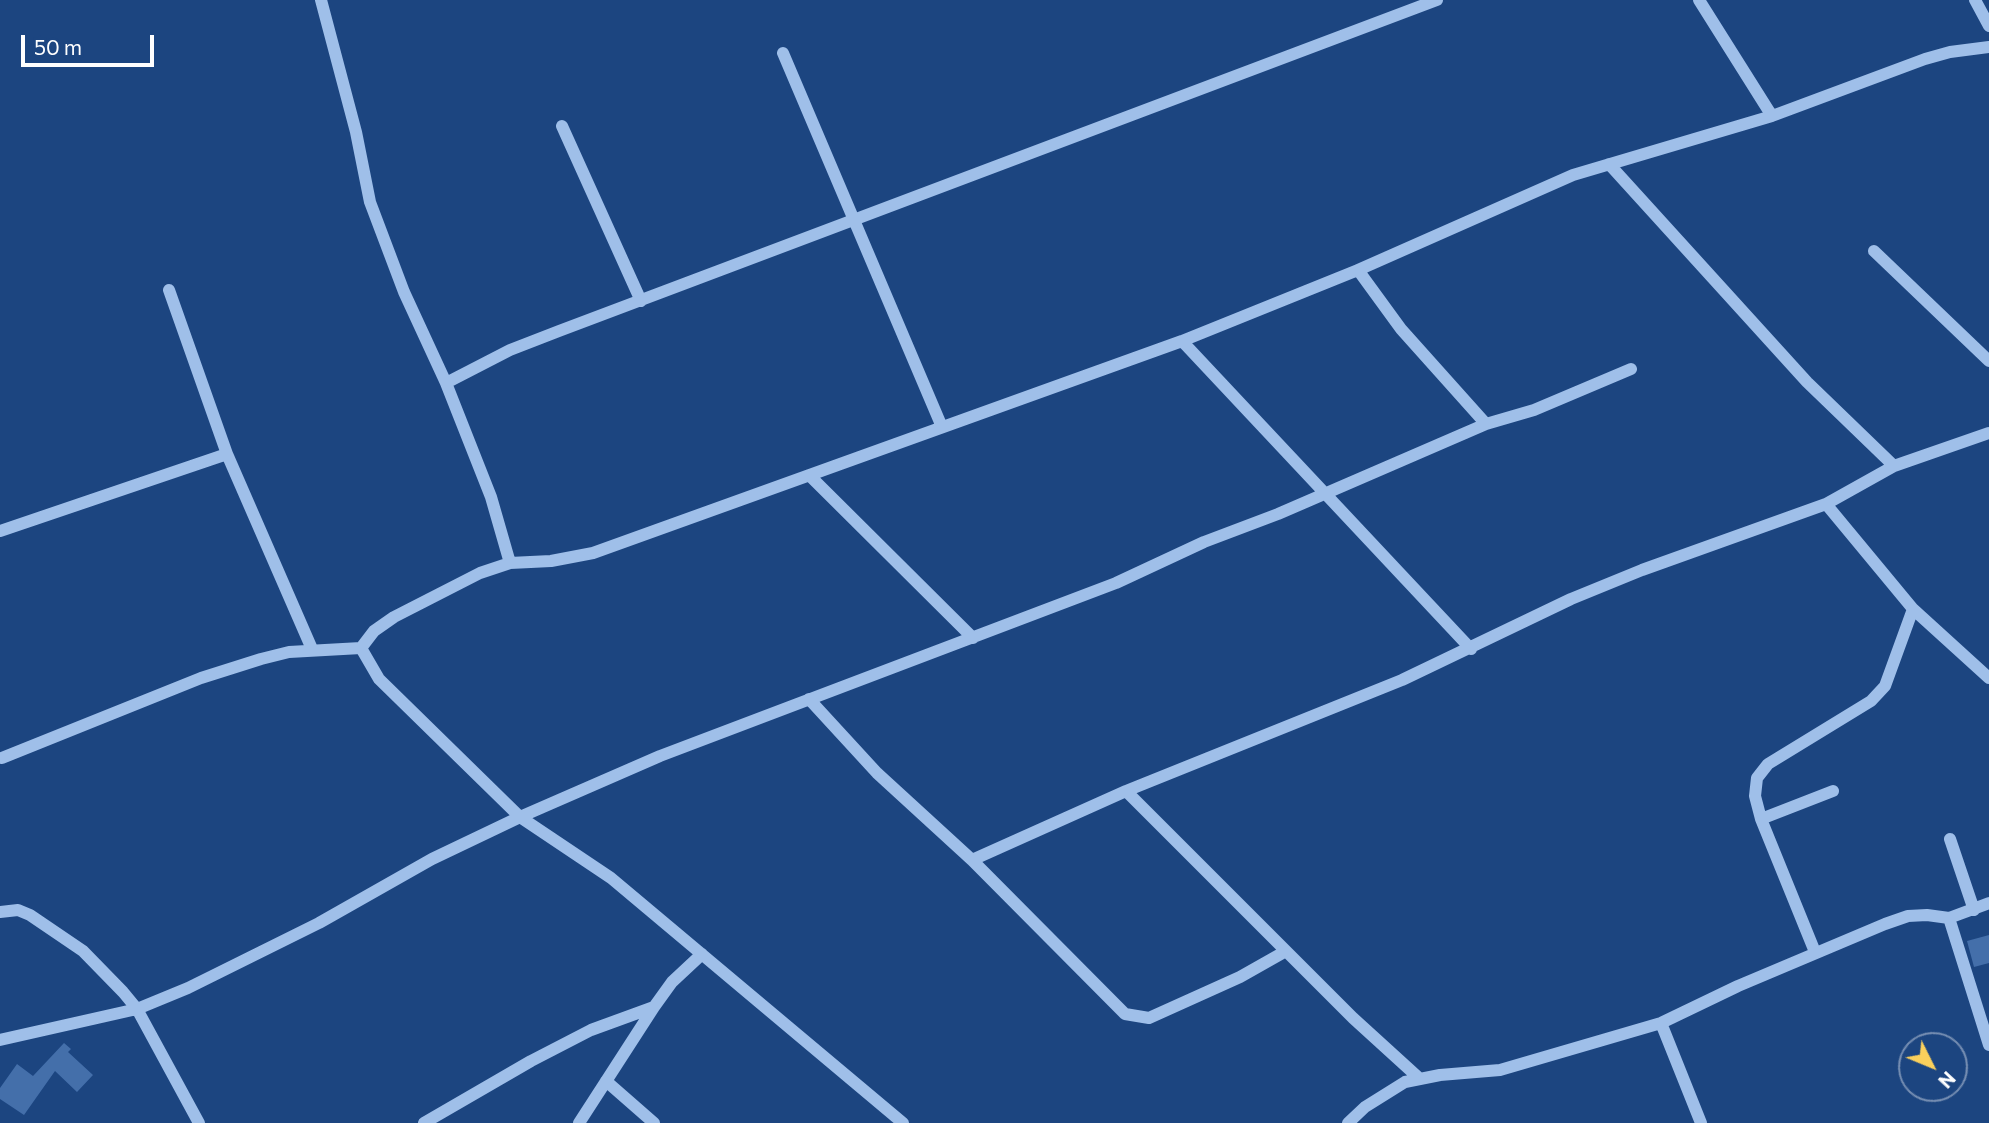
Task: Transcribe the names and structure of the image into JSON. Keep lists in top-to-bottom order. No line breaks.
{"scale_bar":"50 m","north":"bottom right"}
